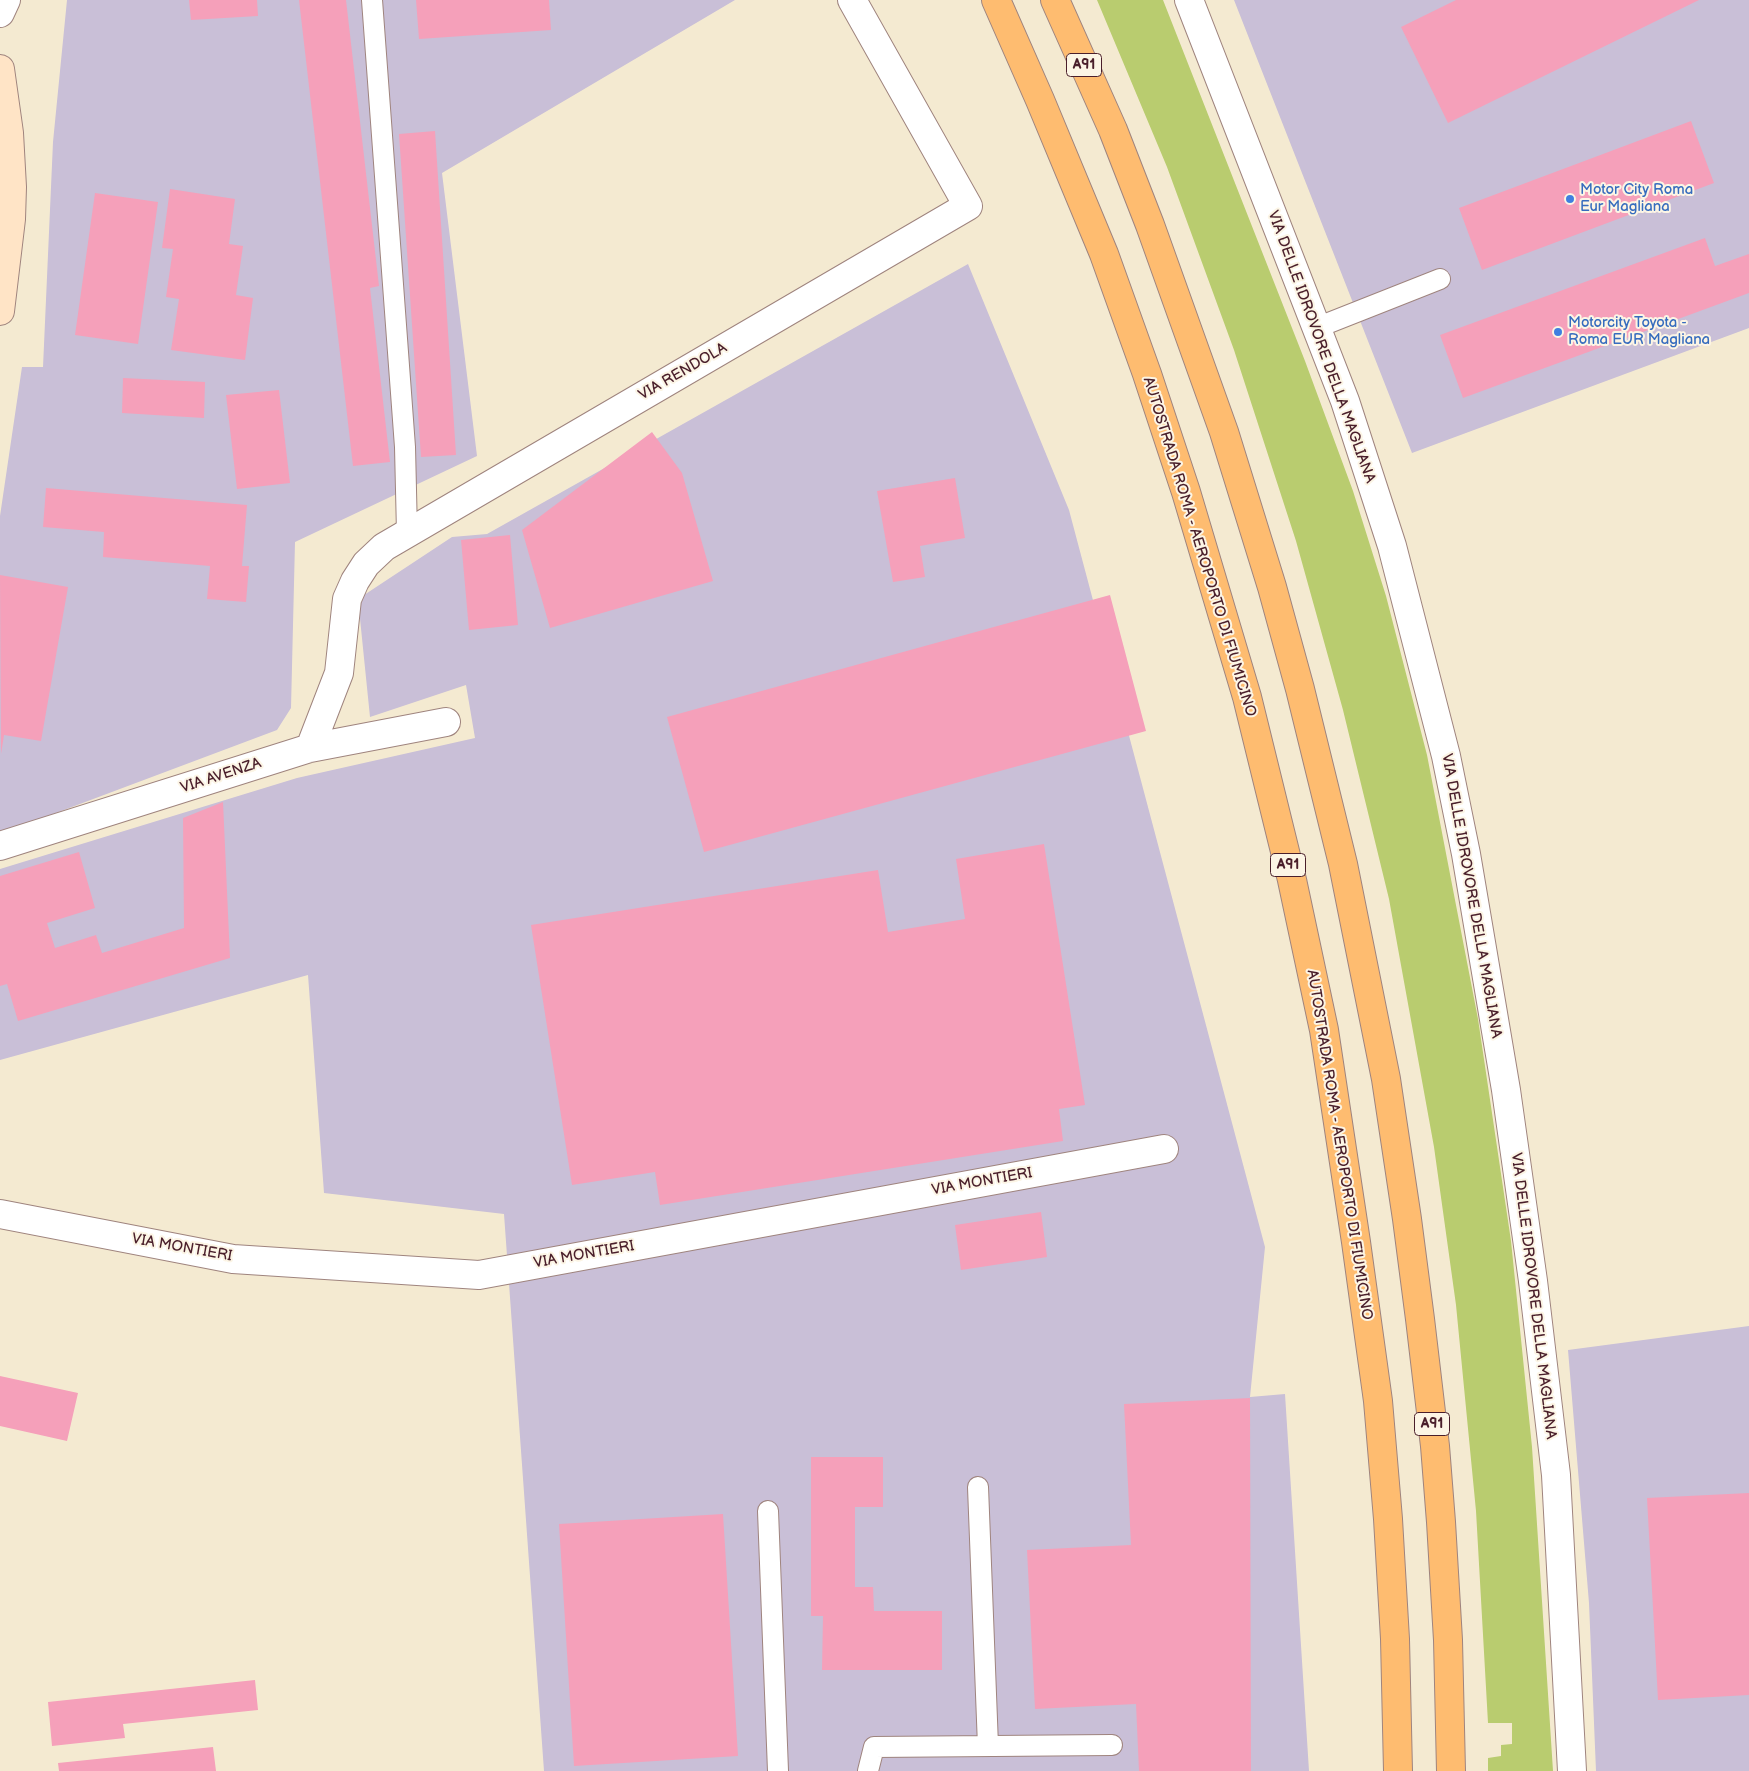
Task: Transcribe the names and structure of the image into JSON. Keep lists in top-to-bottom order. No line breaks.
{"streets":{"highway":["A91","AUTOSTRADA ROMA - AEROPORTO DI FIUMICINO"],"street":["VIA DELLE IDROVORE DELLA MAGLIANA","VIA RENDOLA","VIA AVENZA","VIA MONTIERI"]},"crossings":[["VIA RENDOLA","VIA AVENZA"]],"places":["Motor City Roma Eur Magliana","Motorcity Toyota - Roma EUR Magliana"]}
